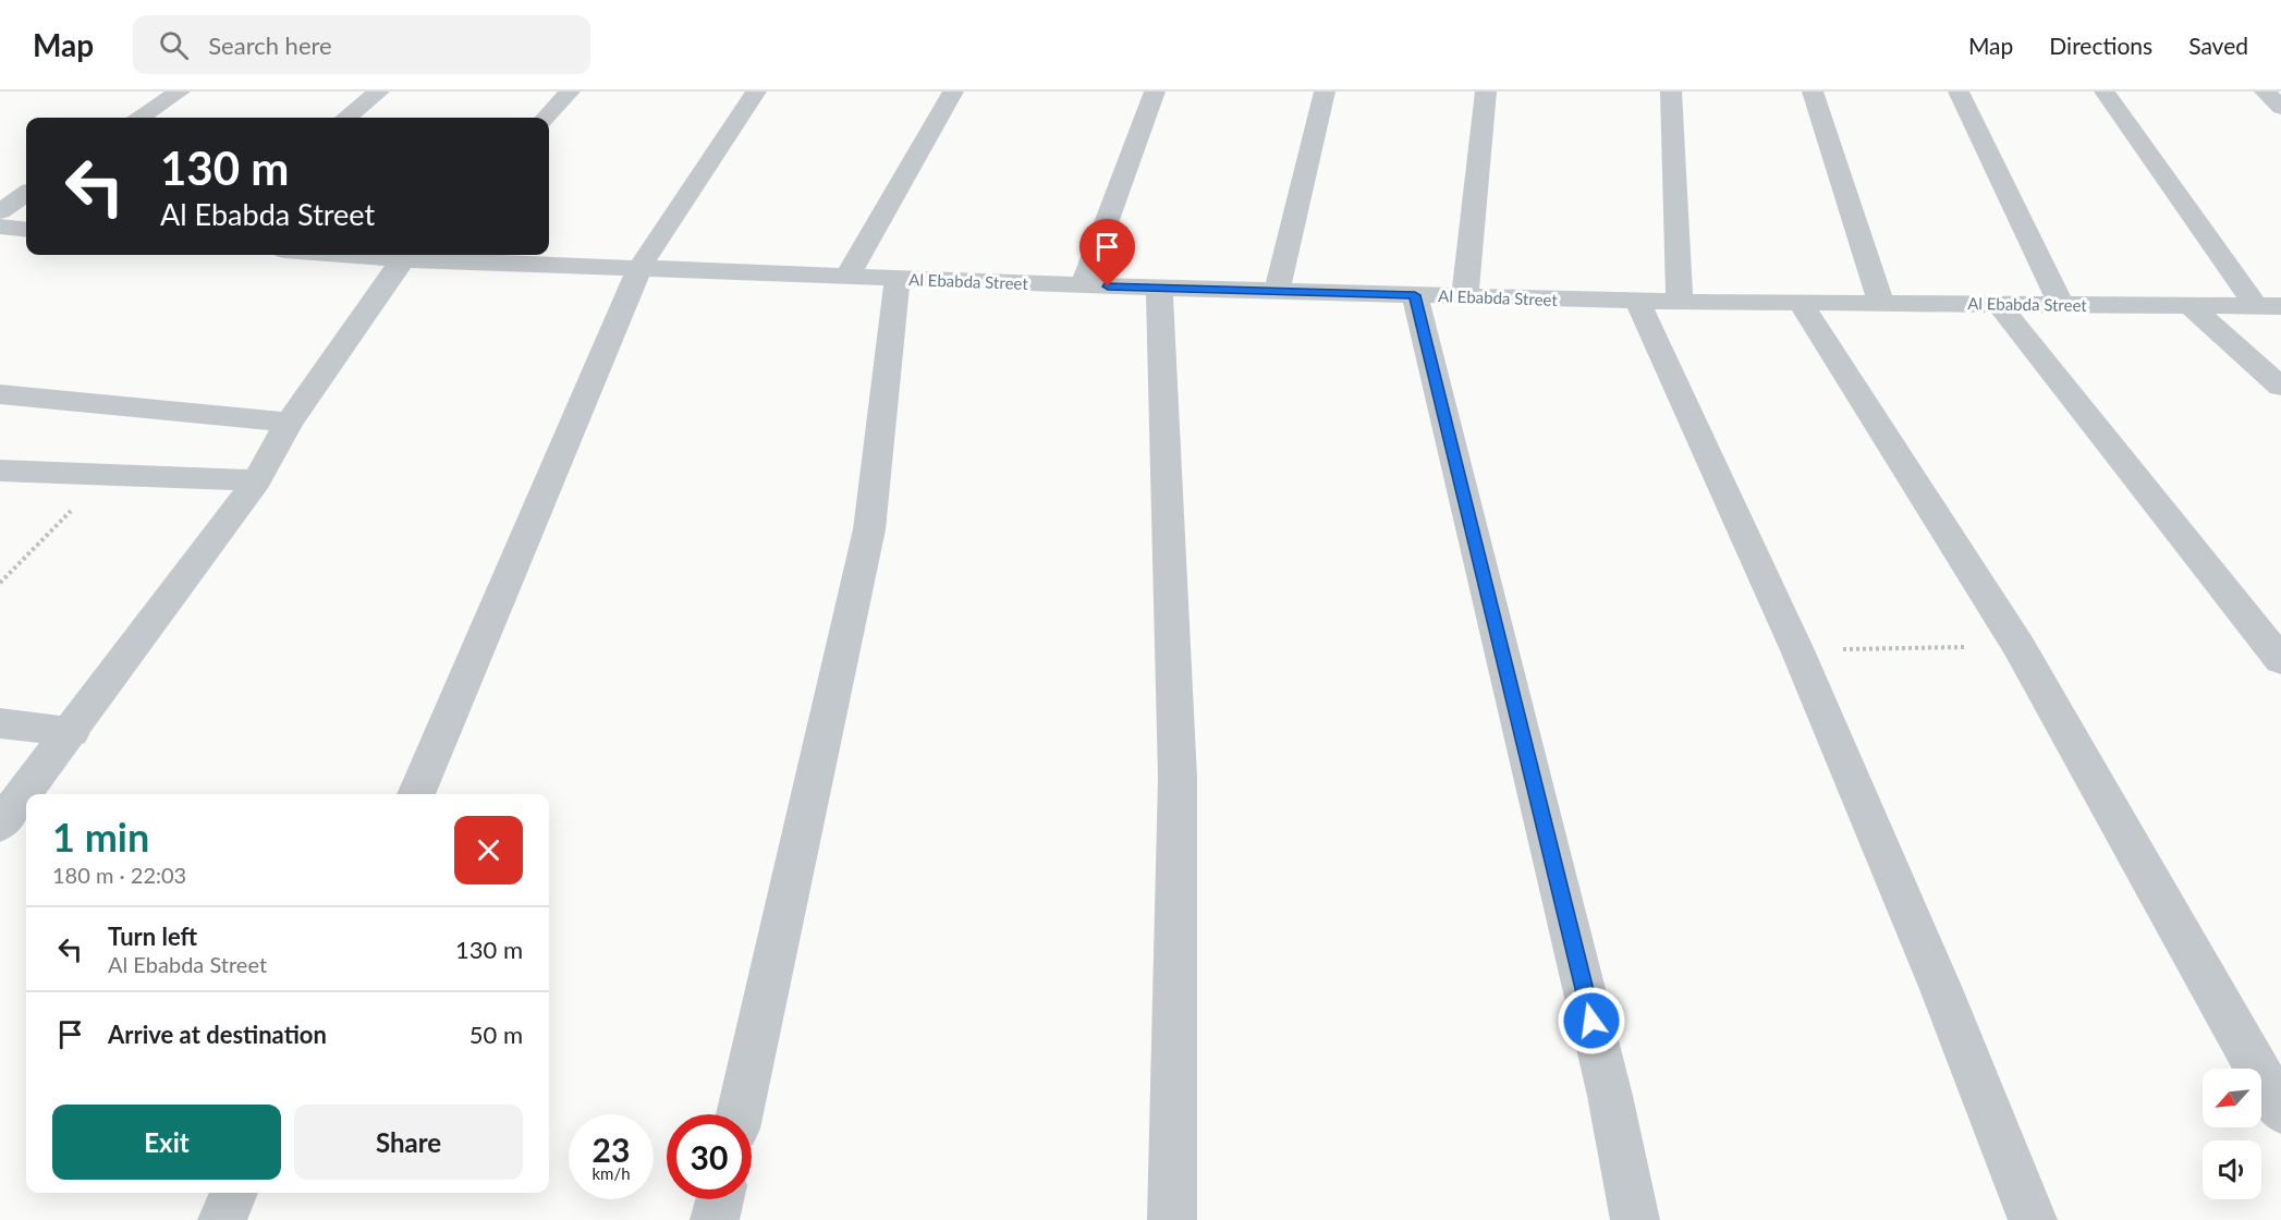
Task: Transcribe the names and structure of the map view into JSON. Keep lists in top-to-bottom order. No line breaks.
{"streets":{"street":["Al Ebabda Street"]},"north":"bottom left","page":{"header":"Map","search":"Search here","nav":["Map","Directions","Saved"],"turn":["130 m","Al Ebabda Street"],"heading":["1 min","180 m · 22:03"],"list":[{"name":"Turn left","note":"Al Ebabda Street","value":"130 m"},{"name":"Arrive at destination","value":"50 m"}],"buttons":["Exit","Share"],"speed":"23 km/h","limit":"30"}}
